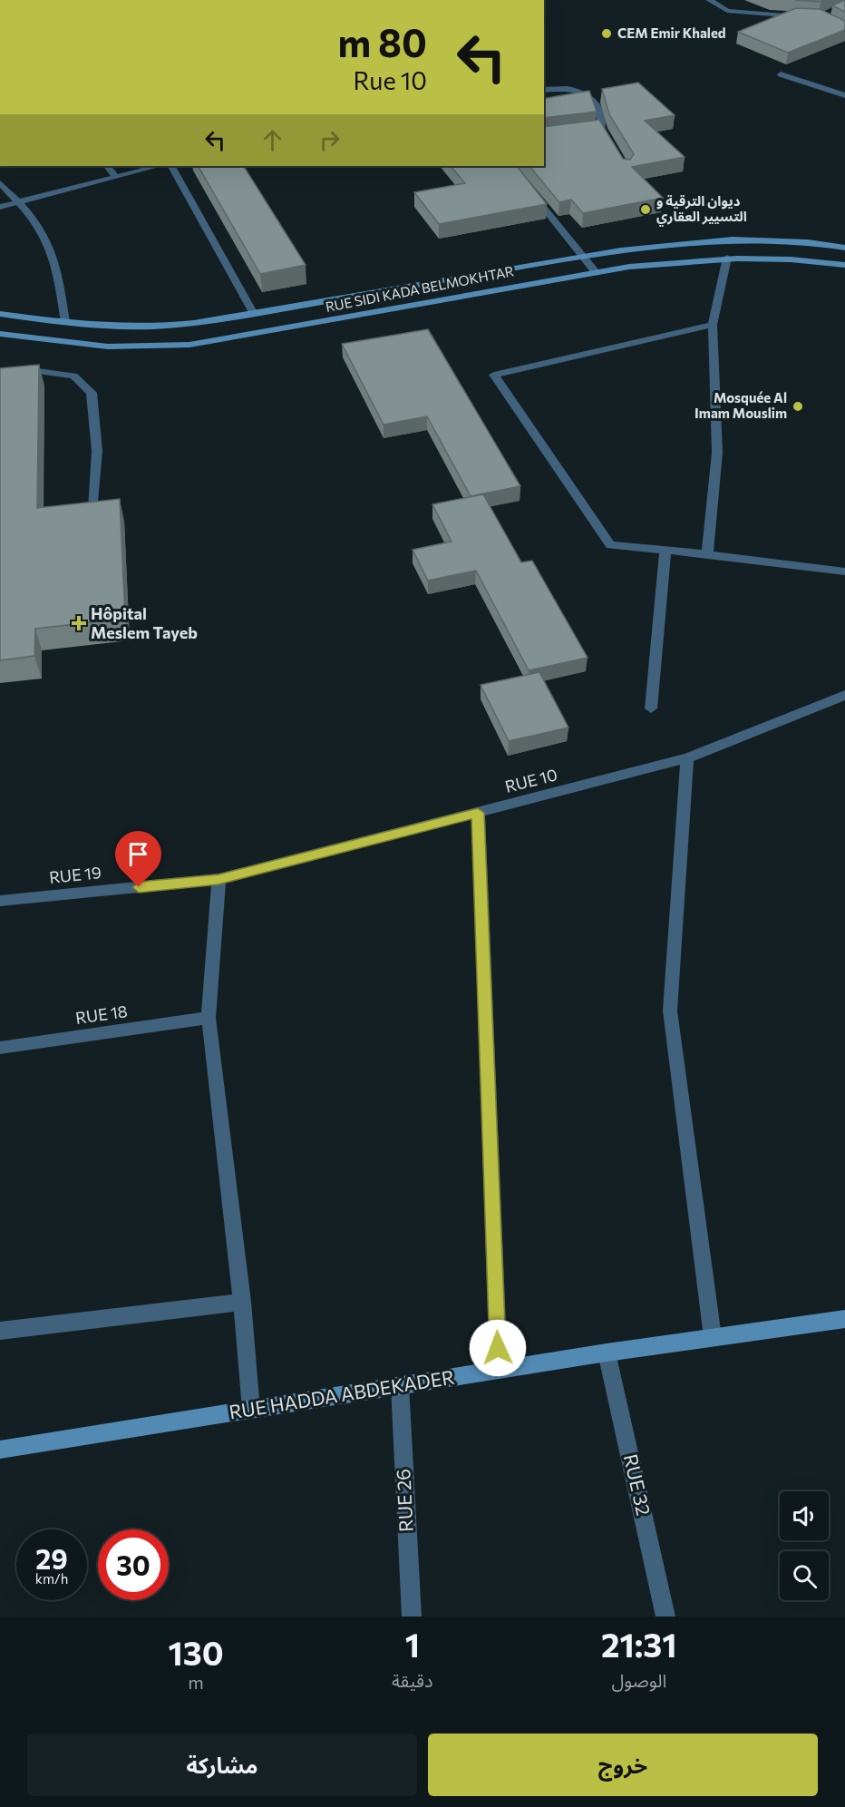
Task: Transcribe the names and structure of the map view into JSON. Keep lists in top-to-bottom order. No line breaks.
{"streets":{"main road":["RUE SIDI KADA BELMOKHTAR","RUE HADDA ABDEKADER"],"street":["RUE 10","RUE 19","RUE 18","RUE 32","RUE 26"]},"crossings":[["RUE 10","RUE 19"],["RUE HADDA ABDEKADER","RUE 32"],["RUE HADDA ABDEKADER","RUE 26"]],"places":{"other":["CEM Emir Khaled","ديوان الترقية و التسيير العقاري","Mosquée Al Imam Mouslim"],"health":["Hôpital Meslem Tayeb"]},"page":{"turn":["80 m","Rue 10"],"speed":"29 km/h","limit":"30","eta":["21:31","الوصول","1","دقيقة","130","m"],"buttons":["خروج","مشاركة"]}}
